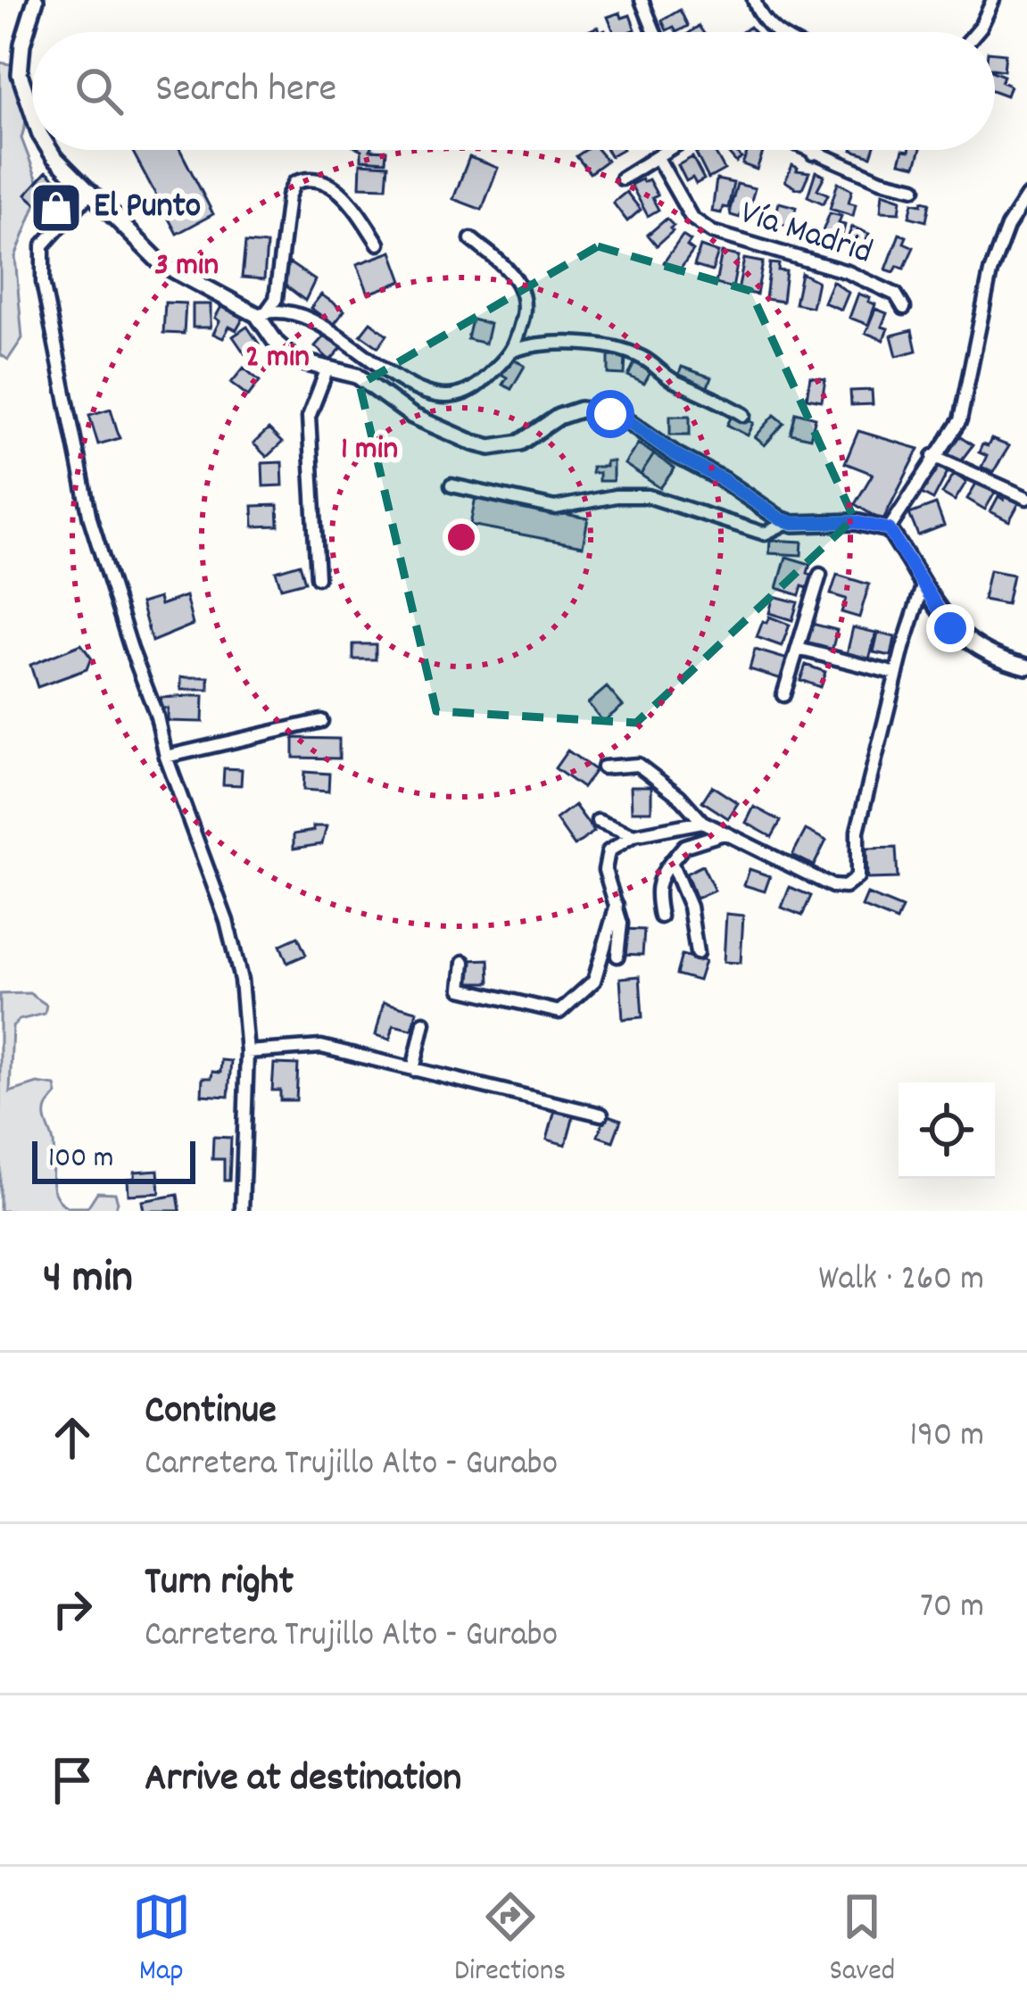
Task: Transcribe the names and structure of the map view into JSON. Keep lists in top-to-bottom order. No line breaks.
{"streets":{"street":["Vía Madrid"]},"places":{"shop":["El Punto"]},"scale_bar":"100 m","page":{"search":"Search here","scale":"100 m","heading":["4 min","Walk · 260 m"],"list":[["Continue","Carretera Trujillo Alto - Gurabo","190 m"],["Turn right","Carretera Trujillo Alto - Gurabo","70 m"],"Arrive at destination"],"nav":["Map","Directions","Saved"]},"rings":["3 min","2 min","1 min"]}
